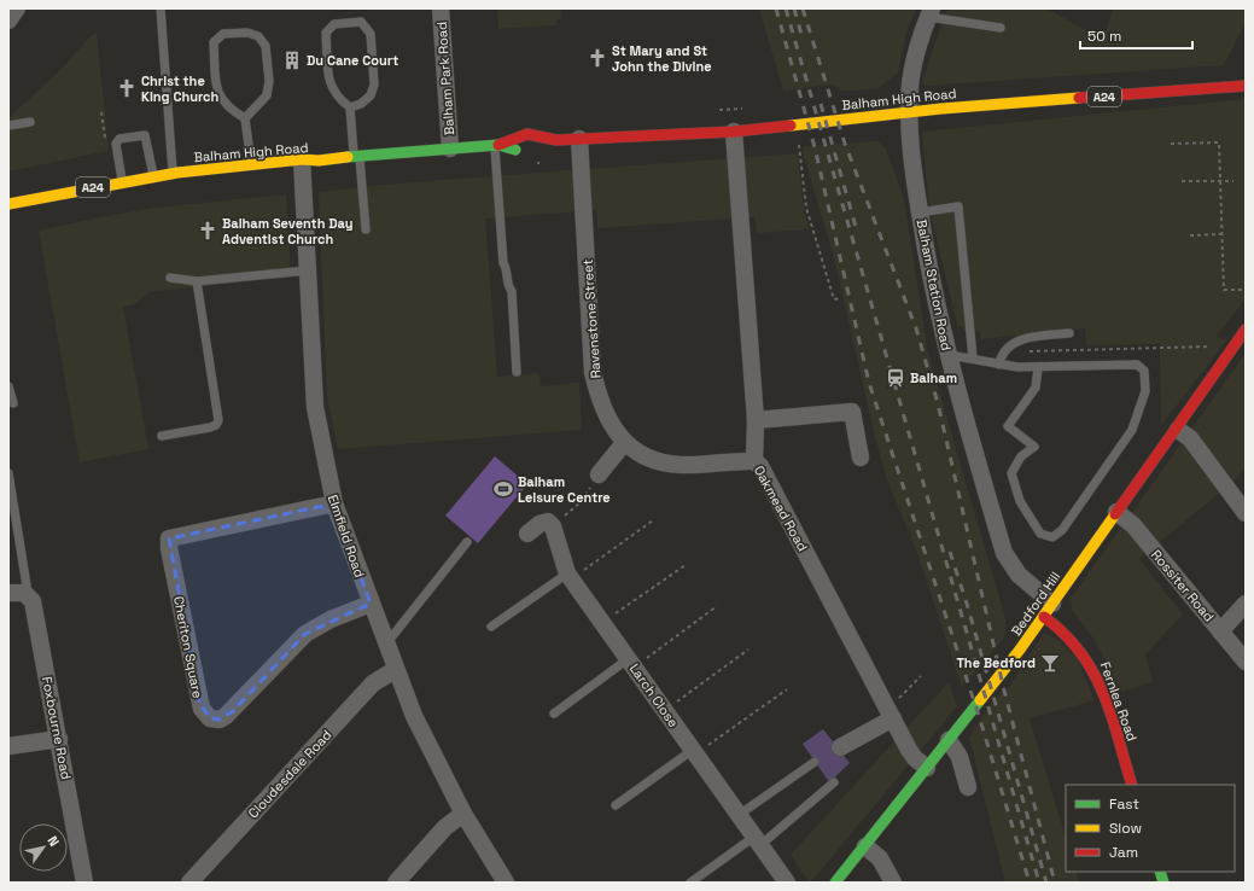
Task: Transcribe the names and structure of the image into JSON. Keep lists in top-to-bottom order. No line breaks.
{"streets":{"main road":["A24","Balham High Road","Bedford Hill","Fernlea Road"],"street":["Balham Park Road","Balham Station Road","Ravenstone Street","Oakmead Road","Elmfield Road","Rossiter Road","Cheriton Square","Larch Close","Foxbourne Road","Cloudesdale Road"]},"crossings":[["Balham Park Road","Balham High Road"],["Balham High Road","Balham Station Road"],["Balham High Road","Ravenstone Street"],["Balham High Road","Oakmead Road"],["Balham High Road","Elmfield Road"],["Balham Station Road","Bedford Hill"],["Balham Station Road","Fernlea Road"],["Ravenstone Street","Oakmead Road"],["Oakmead Road","Bedford Hill"],["Elmfield Road","Cheriton Square"],["Elmfield Road","Cloudesdale Road"],["Rossiter Road","Bedford Hill"],["Bedford Hill","Fernlea Road"]],"places":{"church":["St Mary and St John the Divine","Christ the King Church","Balham Seventh Day Adventist Church"],"building":["Du Cane Court"],"station":["Balham"],"sports":["Balham Leisure Centre"],"bar":["The Bedford"]},"legend":["Fast","Slow","Jam"],"scale_bar":"50 m","north":"top right"}
